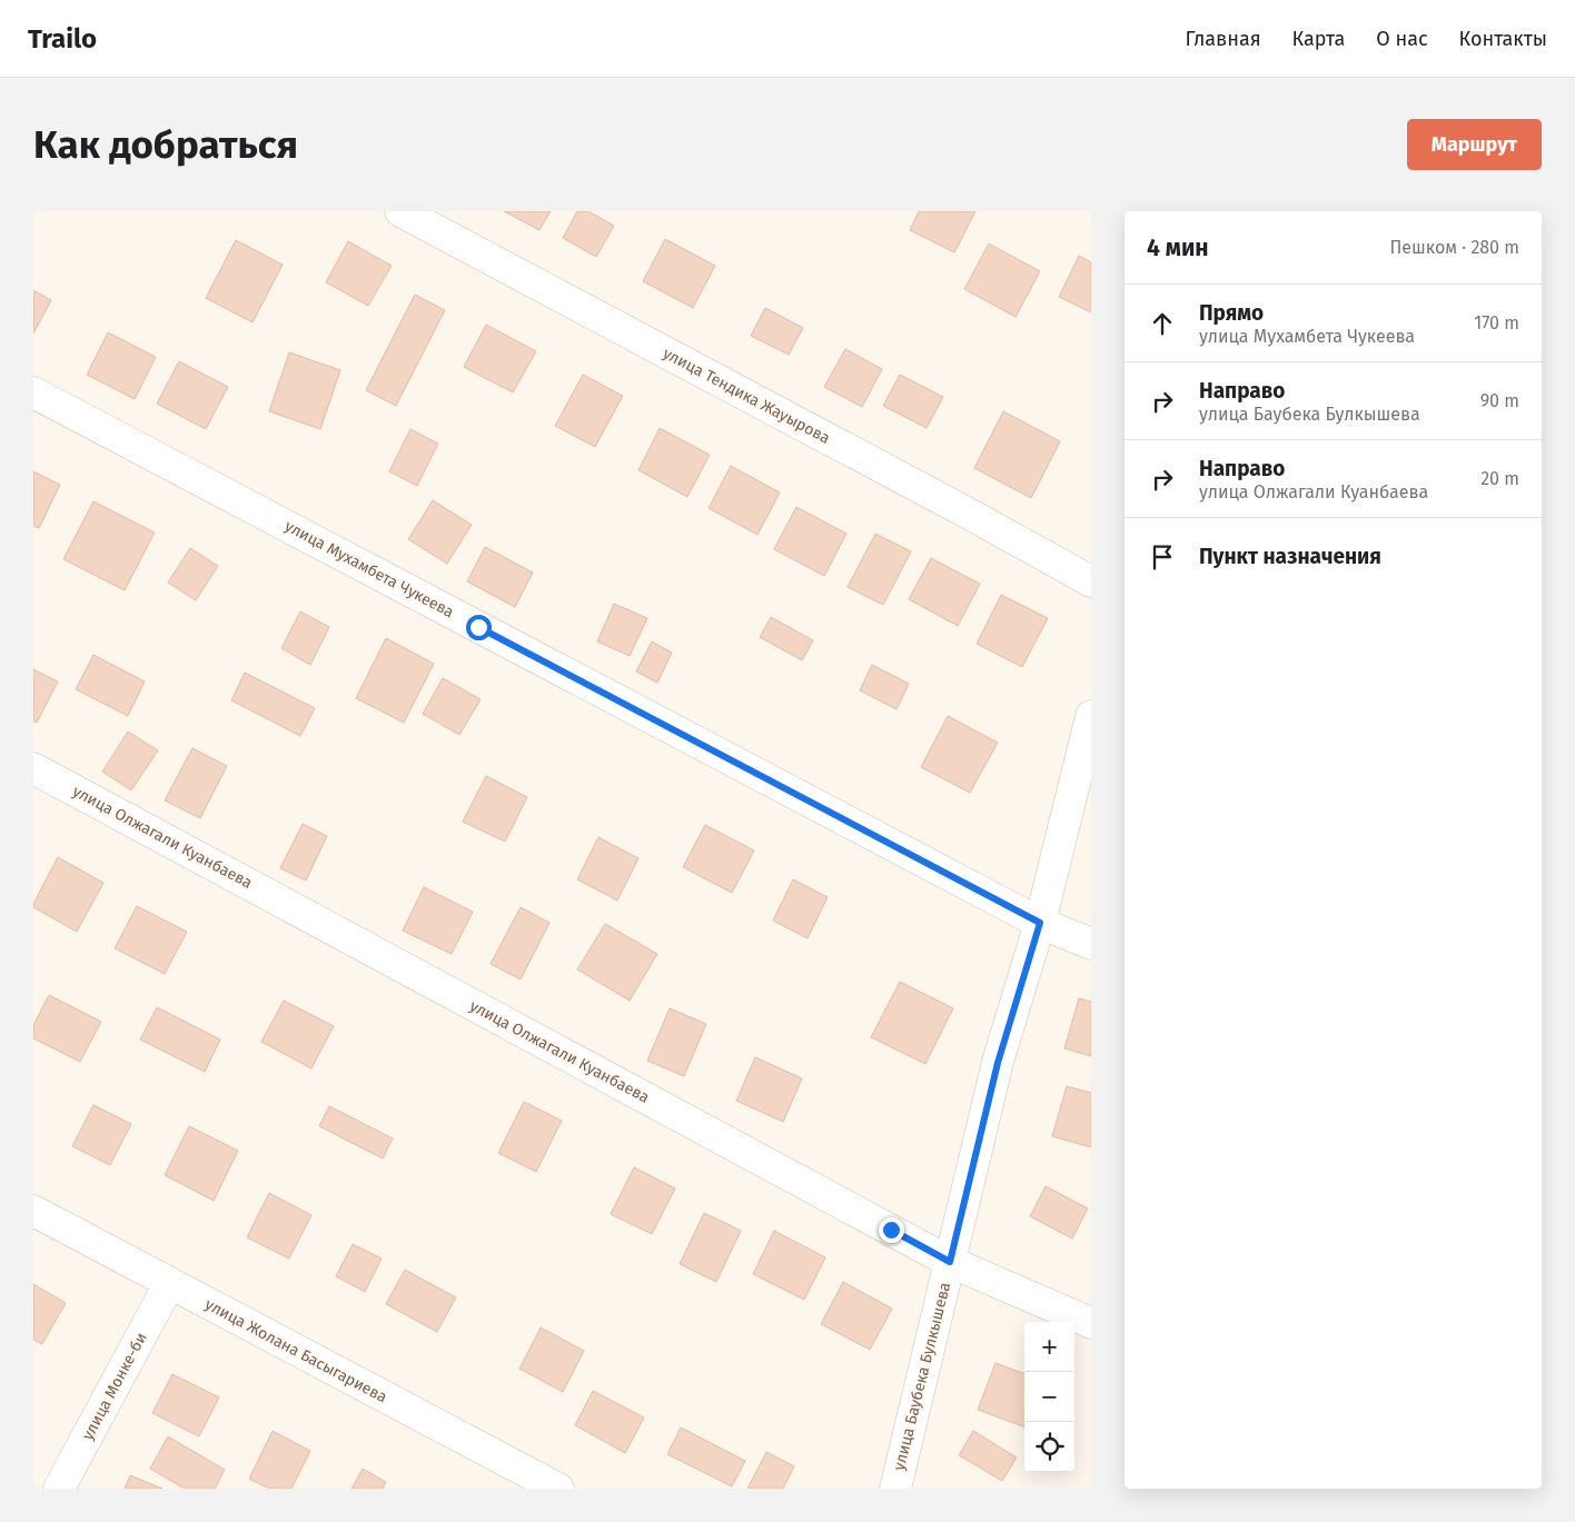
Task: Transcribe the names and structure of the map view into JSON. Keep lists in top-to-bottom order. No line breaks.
{"streets":{"street":["улица Тендика Жауырова","улица Мухамбета Чукеева","улица Олжагали Куанбаева","улица Жолана Басыгариева","улица Баубека Булкышева","улица Монке-би"]},"crossings":[["улица Мухамбета Чукеева","улица Баубека Булкышева"],["улица Олжагали Куанбаева","улица Баубека Булкышева"],["улица Жолана Басыгариева","улица Монке-би"]],"page":{"header":"Trailo","nav":["Главная","Карта","О нас","Контакты"],"buttons":"Маршрут","title":"Как добраться","heading":["4 мин","Пешком · 280 m"],"list":[["Прямо","улица Мухамбета Чукеева","170 m"],["Направо","улица Баубека Булкышева","90 m"],["Направо","улица Олжагали Куанбаева","20 m"],"Пункт назначения"],"map_buttons":["+","−"]}}
